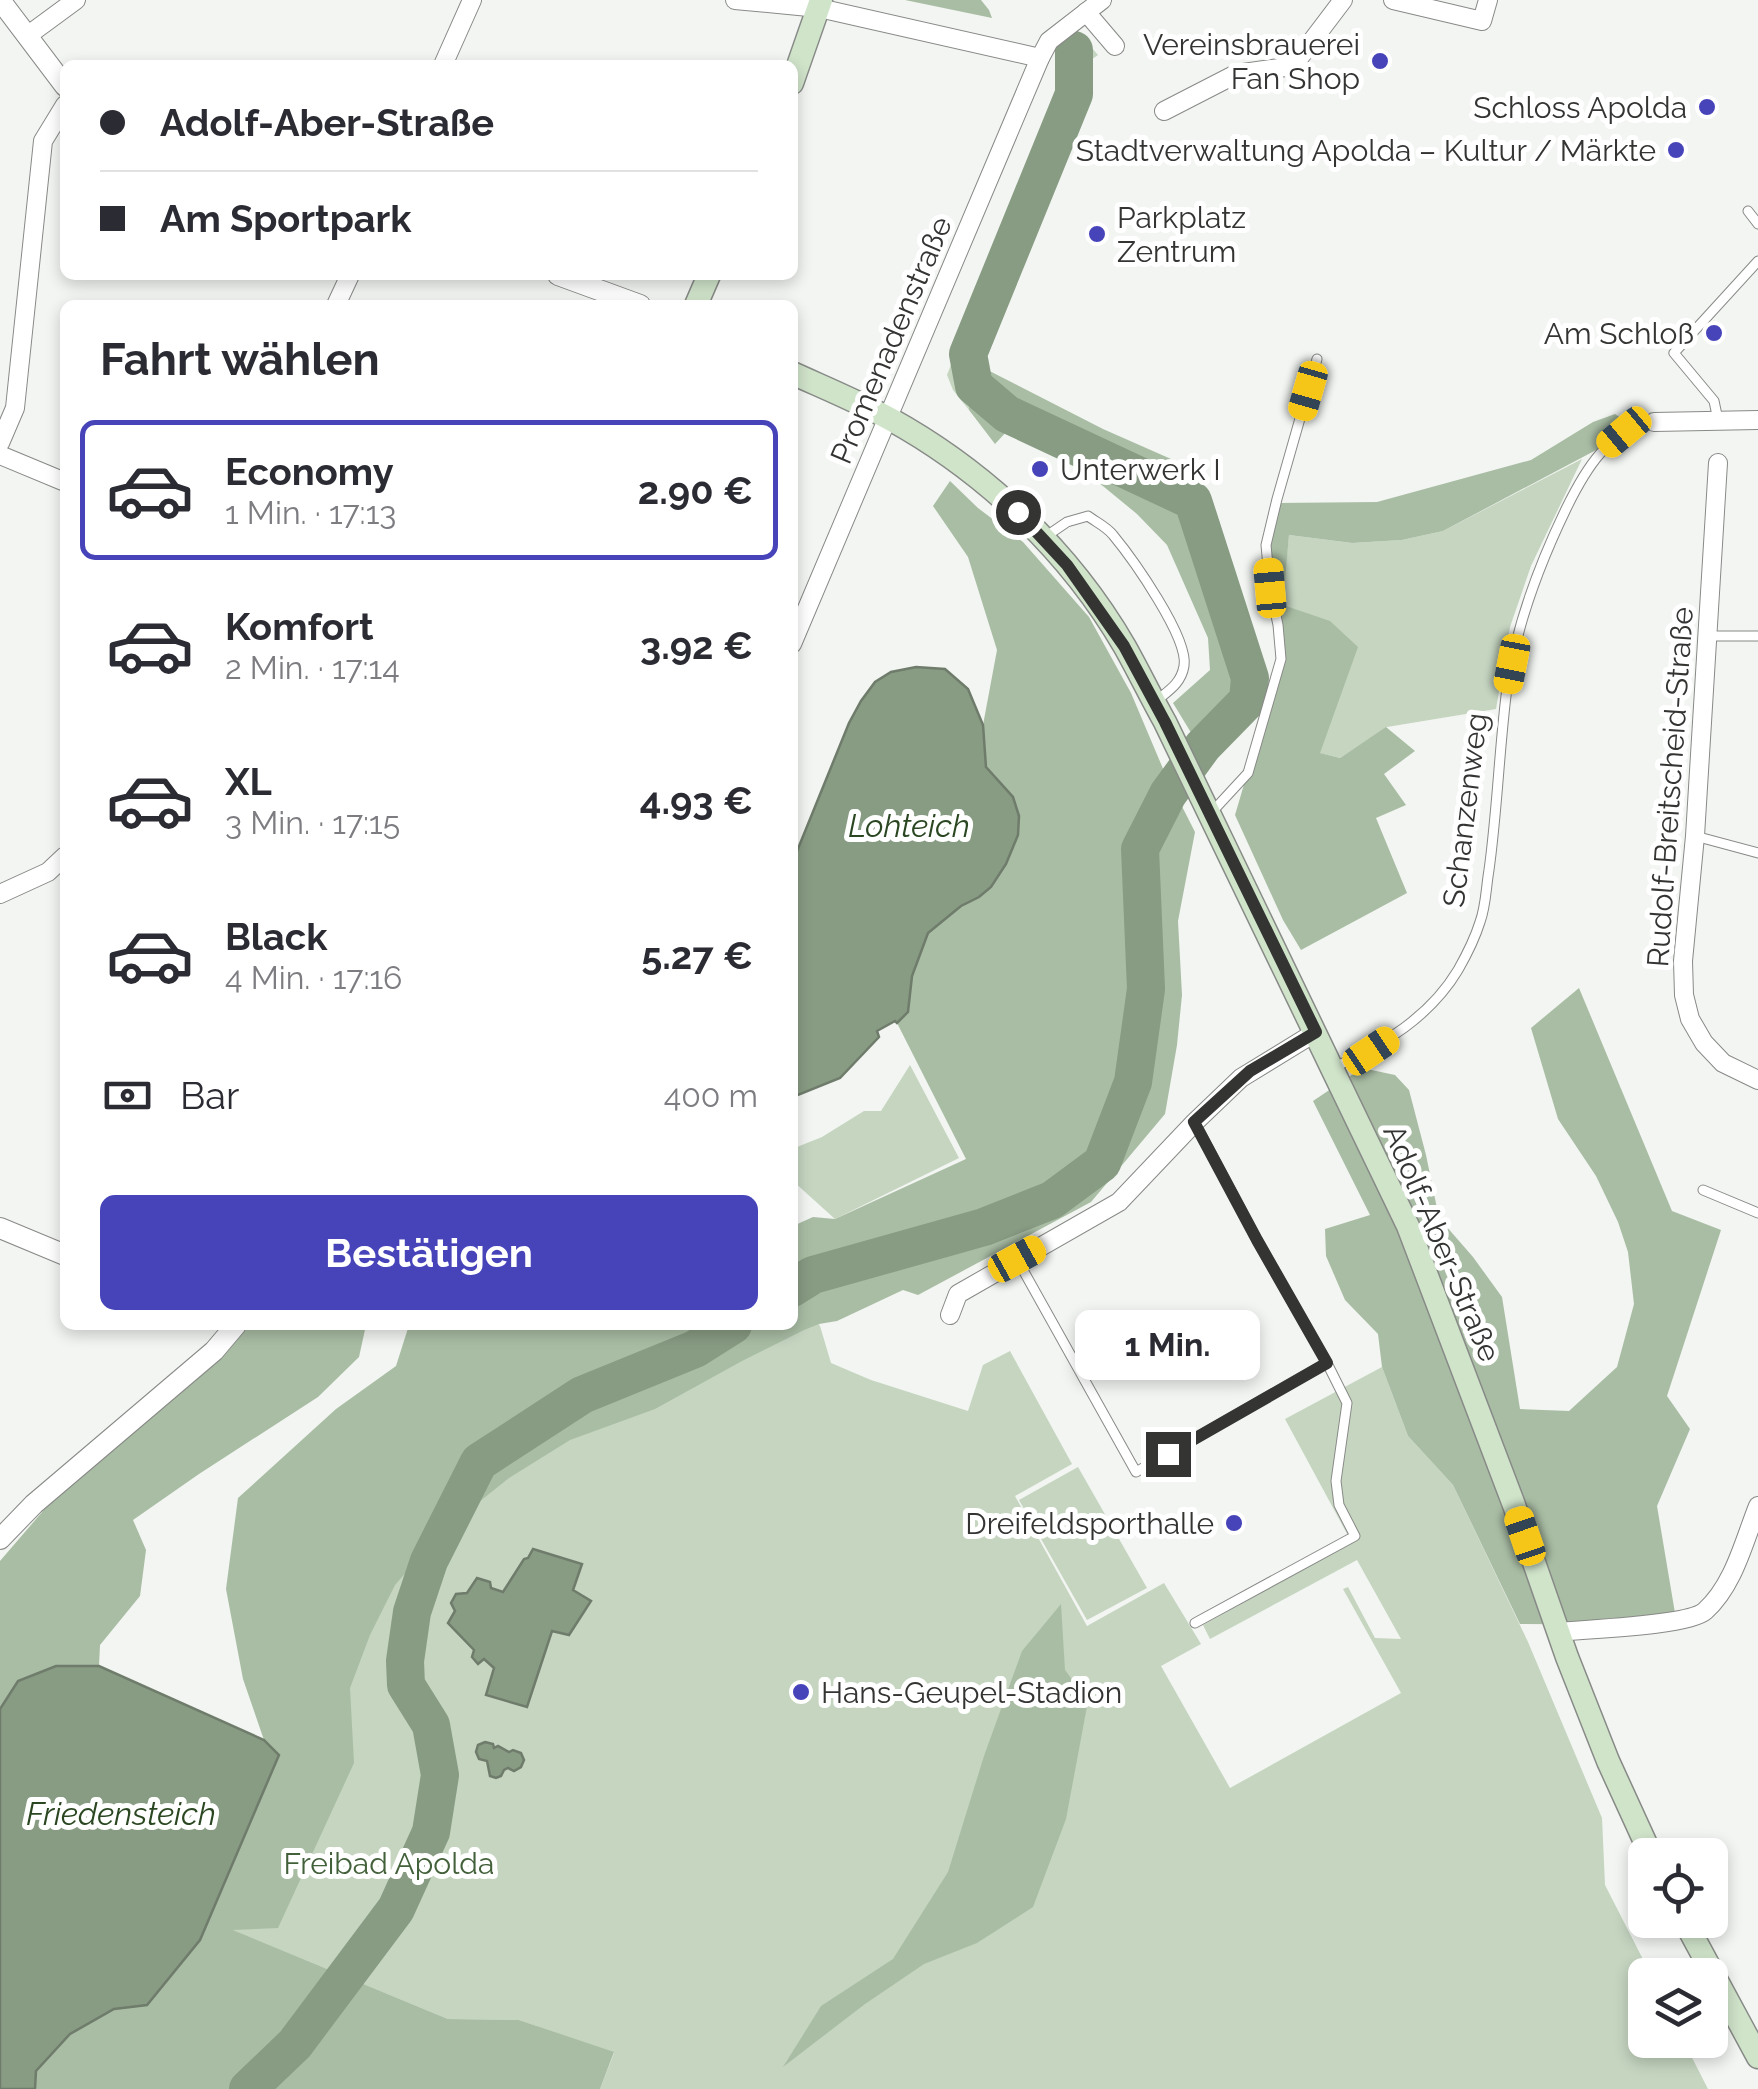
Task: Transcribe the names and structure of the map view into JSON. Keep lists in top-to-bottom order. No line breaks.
{"streets":{"main road":["Adolf-Aber-Straße"],"street":["Promenadenstraße","Rudolf-Breitscheid-Straße"],"lane":["Schanzenweg"]},"crossings":[["Promenadenstraße","Adolf-Aber-Straße"],["Schanzenweg","Adolf-Aber-Straße"]],"water":["Lohteich","Friedensteich"],"parks":["Freibad Apolda"],"places":["Vereinsbrauerei Fan Shop","Schloss Apolda","Stadtverwaltung Apolda – Kultur / Märkte","Parkplatz Zentrum","Am Schloß","Unterwerk I","Dreifeldsporthalle","Hans-Geupel-Stadion"],"page":{"banner":["Adolf-Aber-Straße","Am Sportpark"],"heading":"Fahrt wählen","list":[{"name":"Economy","note":"1 Min. · 17:13","value":"2.90 €"},{"name":"Komfort","note":"2 Min. · 17:14","value":"3.92 €"},{"name":"XL","note":"3 Min. · 17:15","value":"4.93 €"},{"name":"Black","note":"4 Min. · 17:16","value":"5.27 €"}],"pay":["Bar","400 m"],"buttons":"Bestätigen","bubble":"1 Min."}}
